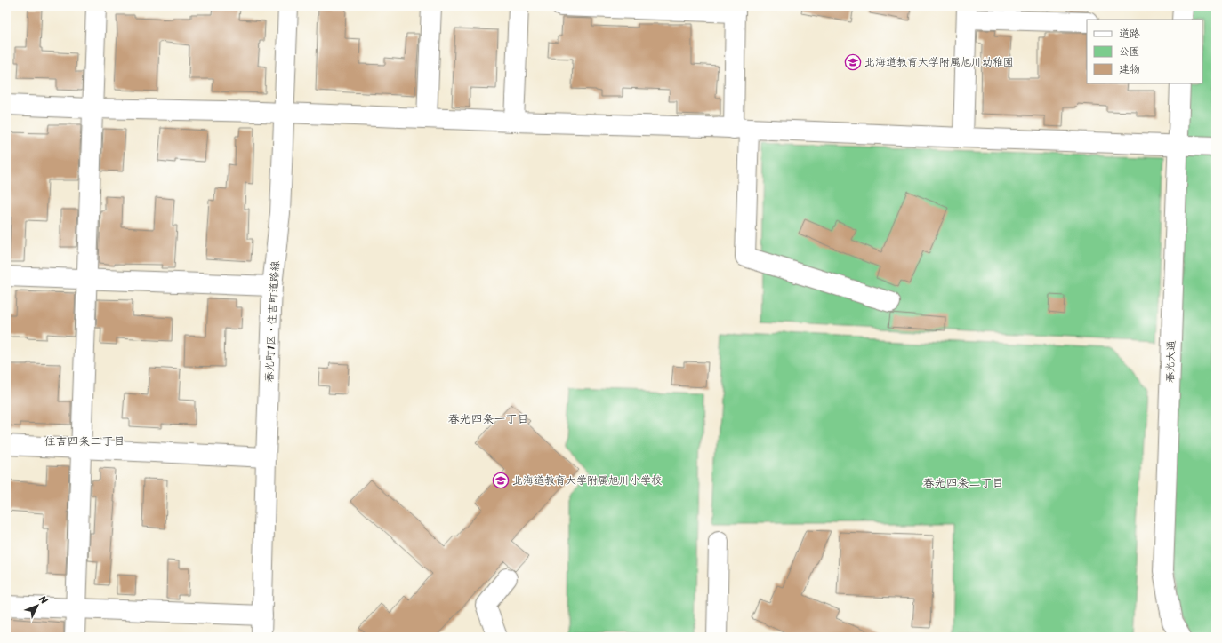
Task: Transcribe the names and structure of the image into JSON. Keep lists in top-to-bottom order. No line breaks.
{"streets":{"street":["春光町1区・住吉町道路線","春光大通"]},"districts":["春光四条一丁目","住吉四条二丁目","春光四条二丁目"],"places":{"school or university":["北海道教育大学附属旭川幼稚園","北海道教育大学附属旭川小学校"]},"legend":["道路","公園","建物"],"north":"top right"}
